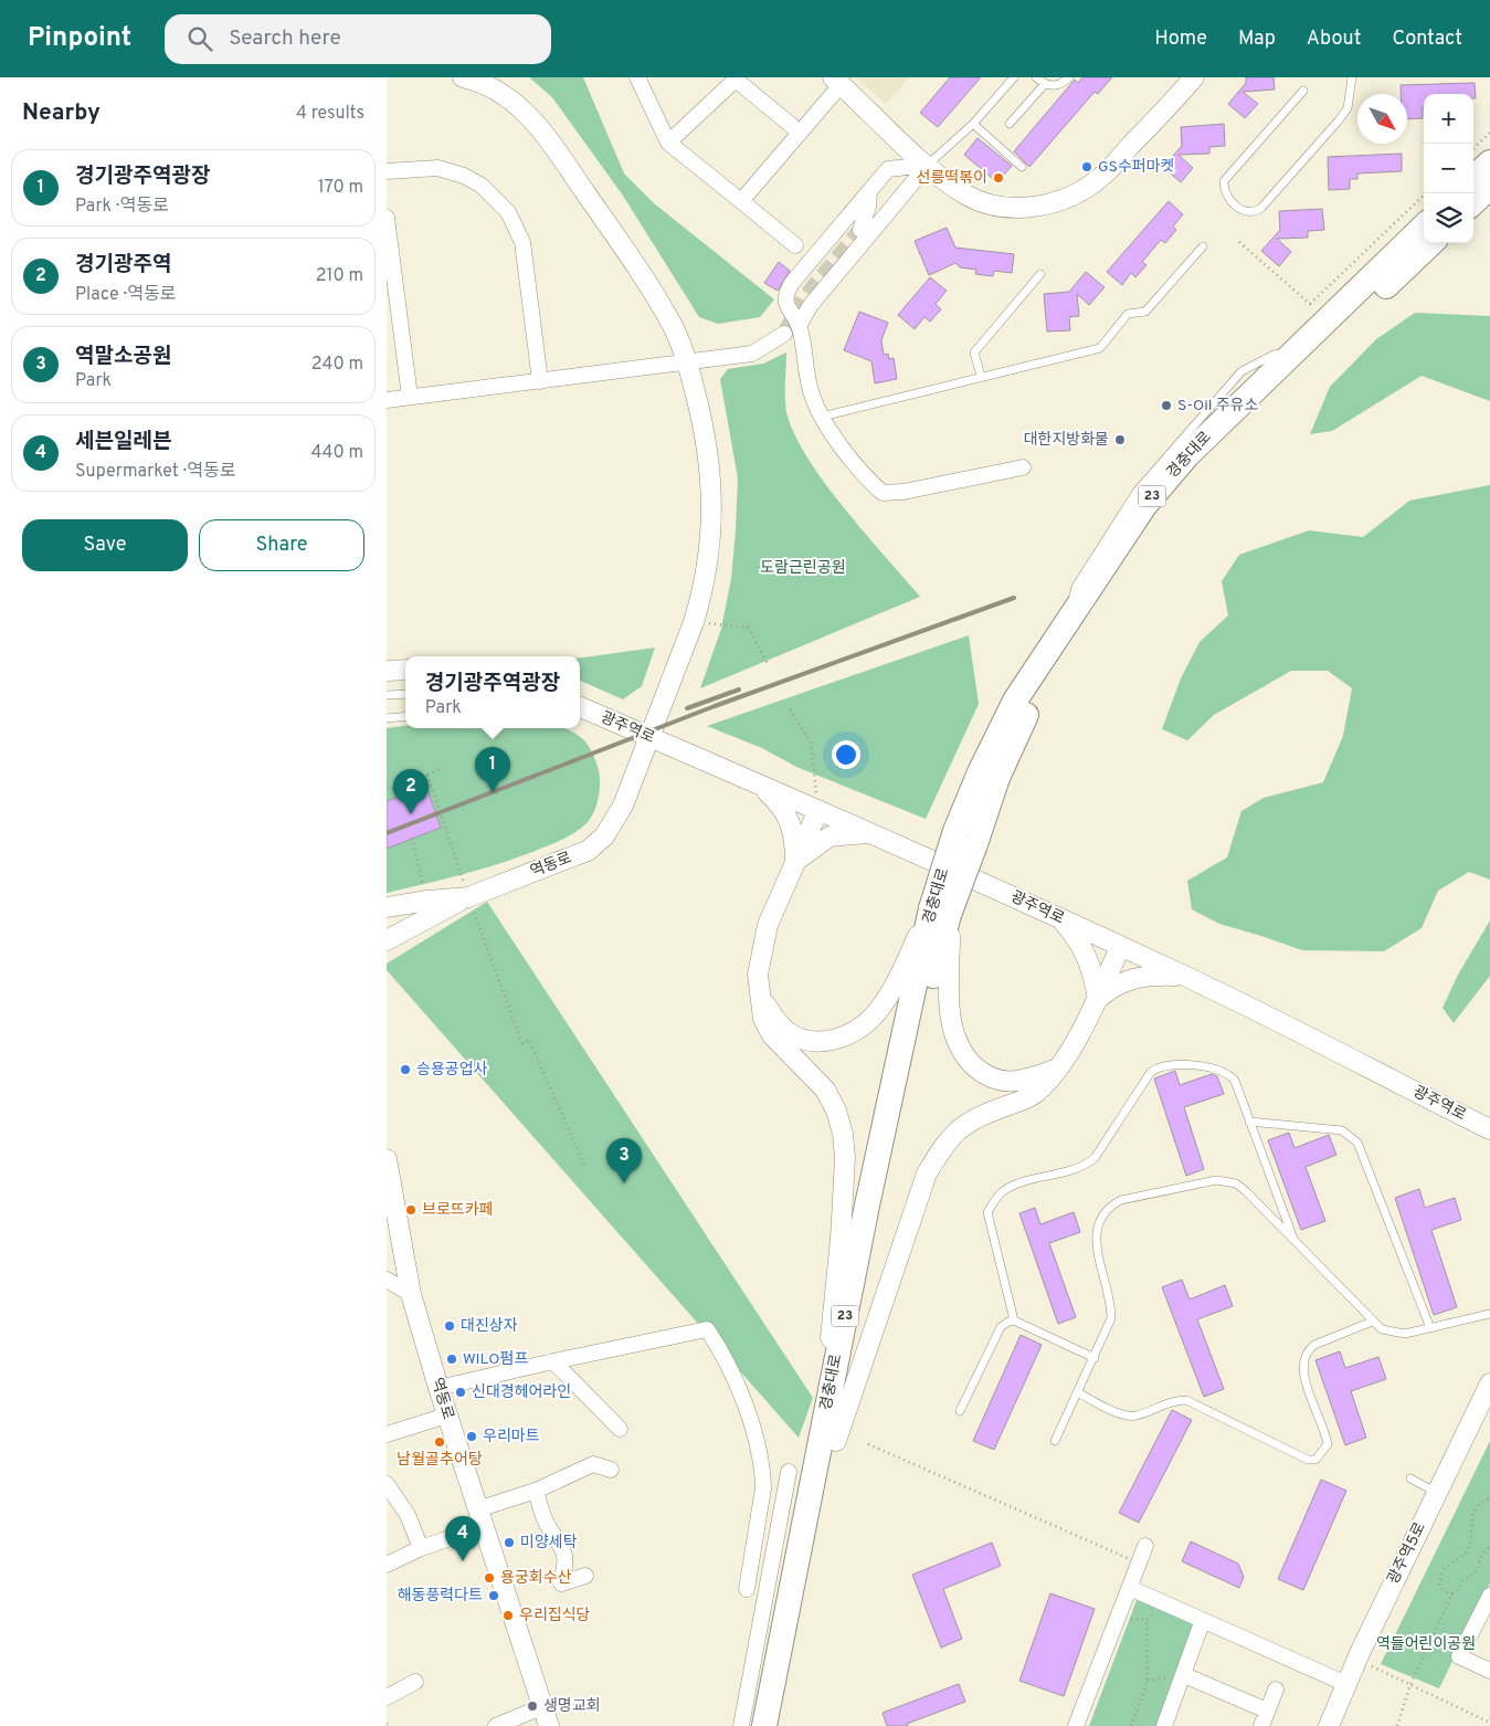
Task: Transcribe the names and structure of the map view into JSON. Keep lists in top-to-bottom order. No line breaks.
{"streets":{"main road":["경충대로","23"],"street":["광주역로","역동로","광주역5로"]},"crossings":[["광주역로","역동로"]],"parks":["도람근린공원","역들어린이공원"],"places":["GS수퍼마켓","선릉떡볶이","S-Oil 주유소","대한지방화물","승용공업사","브로뜨카페","대진상자","WILO펌프","신대경헤어라인","우리마트","남월골추어탕","미양세탁","용궁회수산","해동풍력다트","우리집식당","생명교회"],"north":"bottom right","page":{"header":"Pinpoint","search":"Search here","nav":["Home","Map","About","Contact"],"heading":["Nearby","4 results"],"map_buttons":["+","−"],"list":[{"mark":"1","name":"경기광주역광장","note":"Park · 역동로","value":"170 m"},{"mark":"2","name":"경기광주역","note":"Place · 역동로","value":"210 m"},{"mark":"3","name":"역말소공원","note":"Park","value":"240 m"},{"mark":"4","name":"세븐일레븐","note":"Supermarket · 역동로","value":"440 m"}],"buttons":["Save","Share"],"popup":["경기광주역광장","Park"],"pins":["1","2","3","4"]}}
